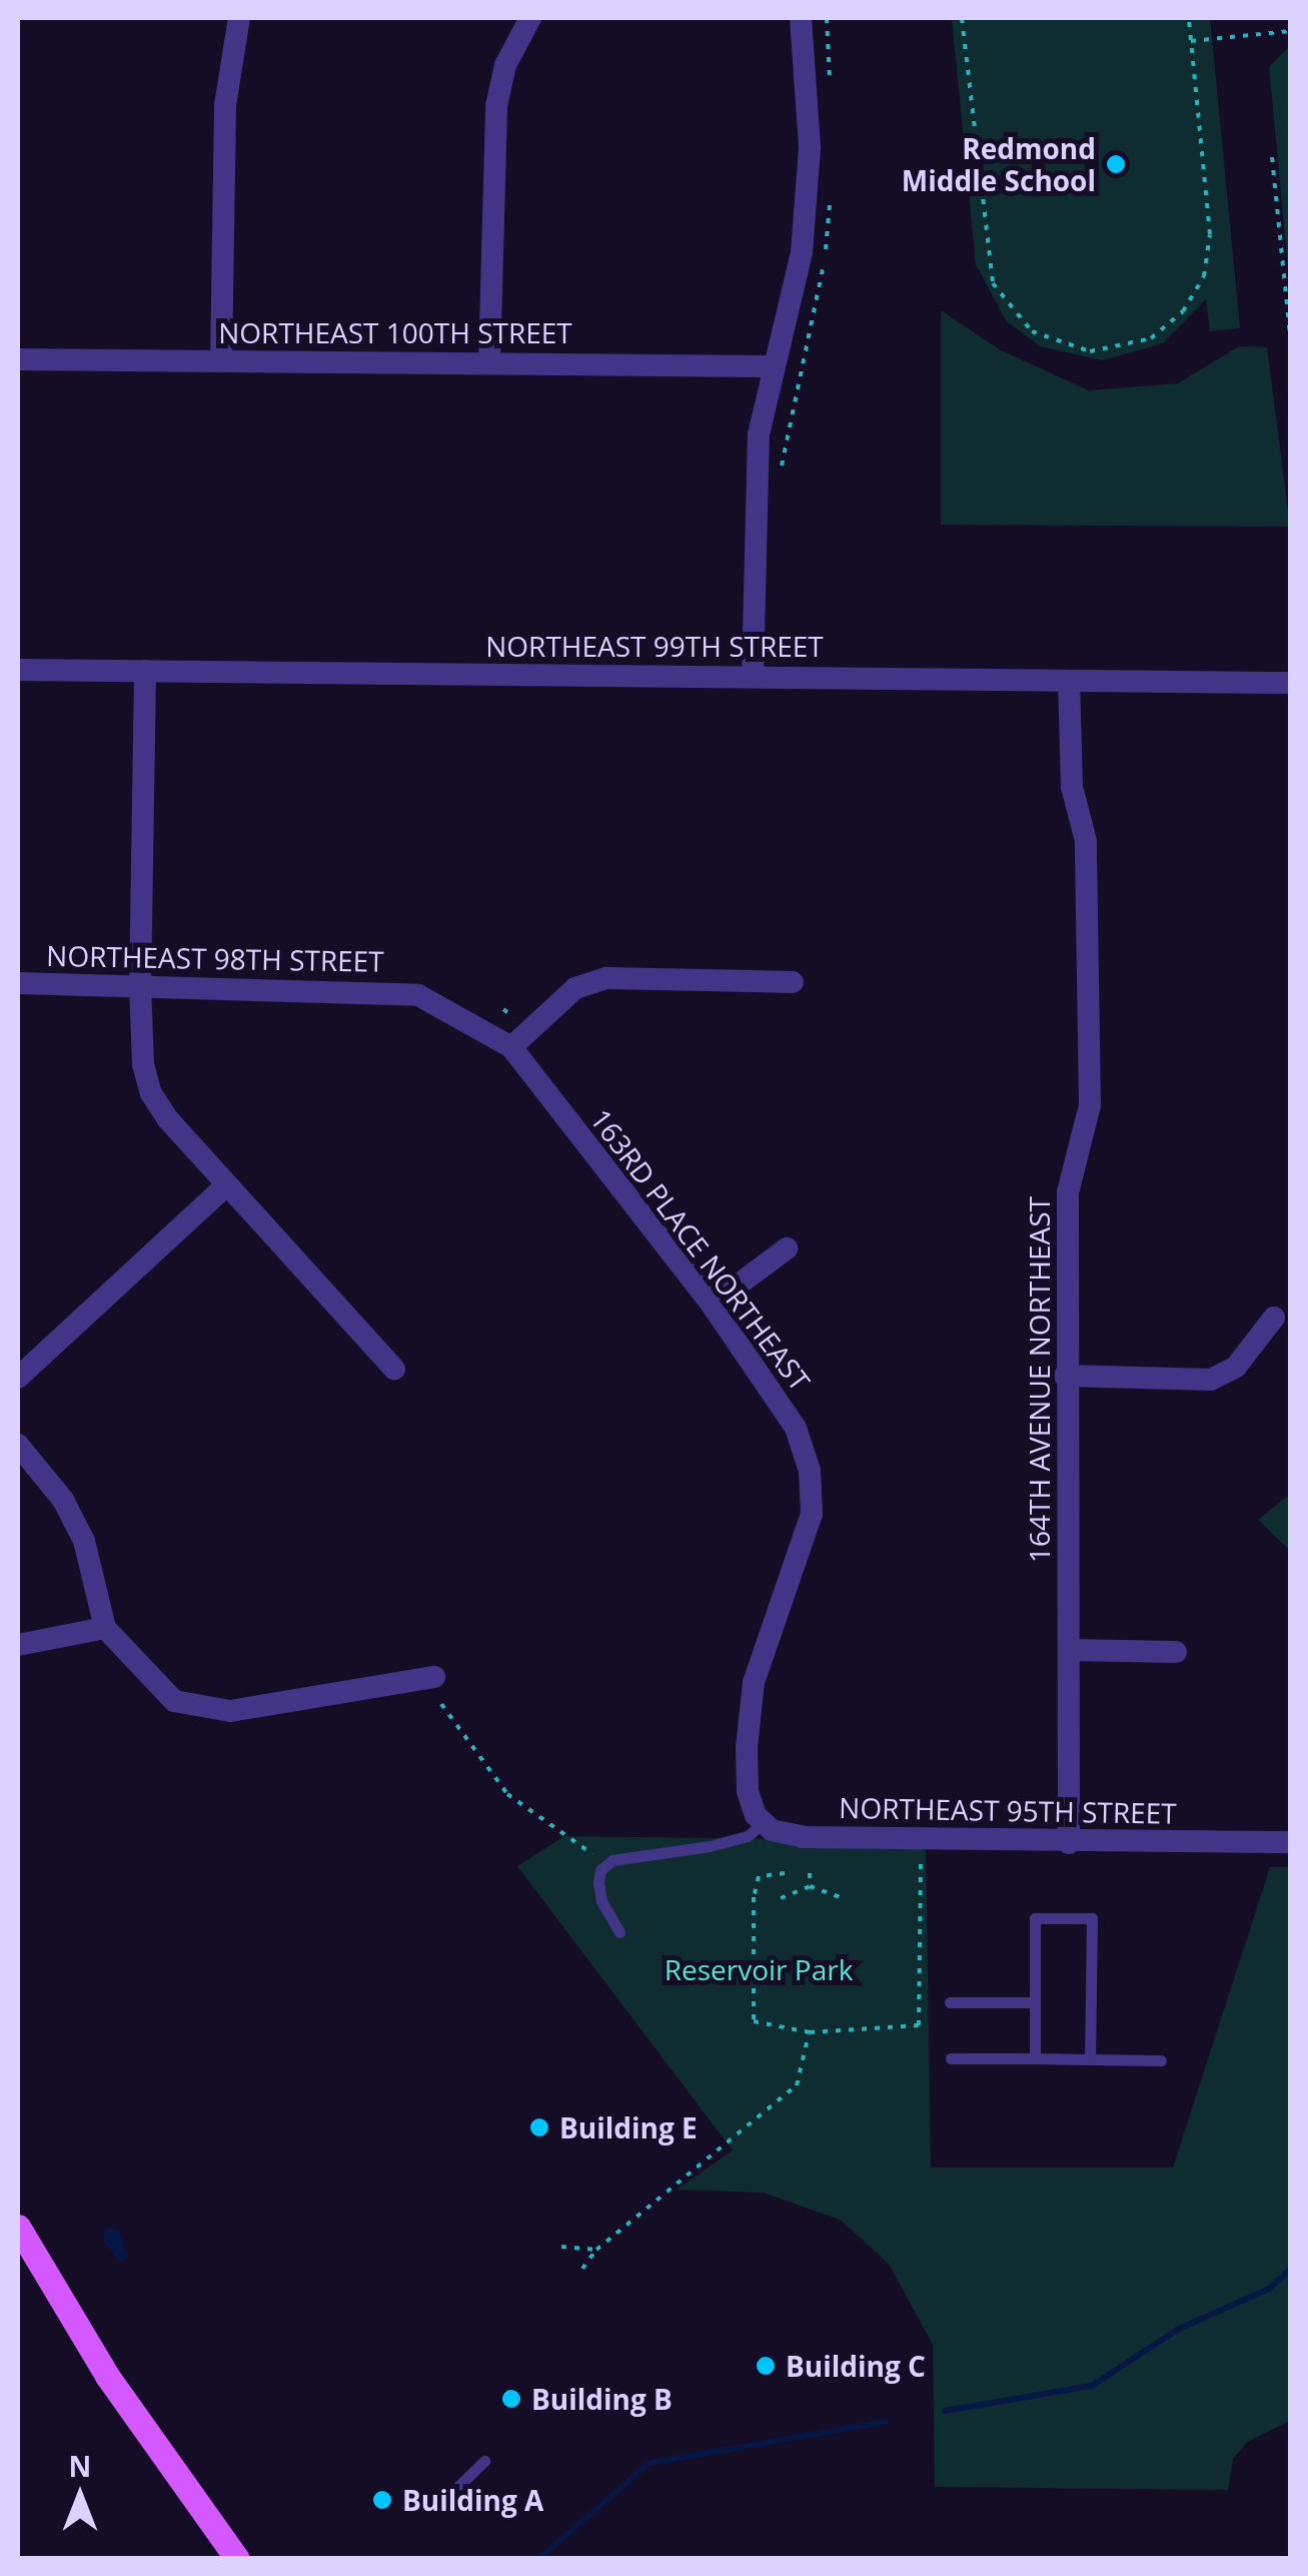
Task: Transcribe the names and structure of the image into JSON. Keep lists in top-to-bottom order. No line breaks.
{"streets":{"street":["NORTHEAST 100TH STREET","NORTHEAST 99TH STREET","NORTHEAST 98TH STREET","163RD PLACE NORTHEAST","164TH AVENUE NORTHEAST","NORTHEAST 95TH STREET"]},"crossings":[["NORTHEAST 99TH STREET","164TH AVENUE NORTHEAST"],["NORTHEAST 98TH STREET","163RD PLACE NORTHEAST"],["163RD PLACE NORTHEAST","NORTHEAST 95TH STREET"],["164TH AVENUE NORTHEAST","NORTHEAST 95TH STREET"]],"parks":["Reservoir Park"],"places":["Redmond Middle School","Building E","Building C","Building B","Building A"],"north":"top"}
